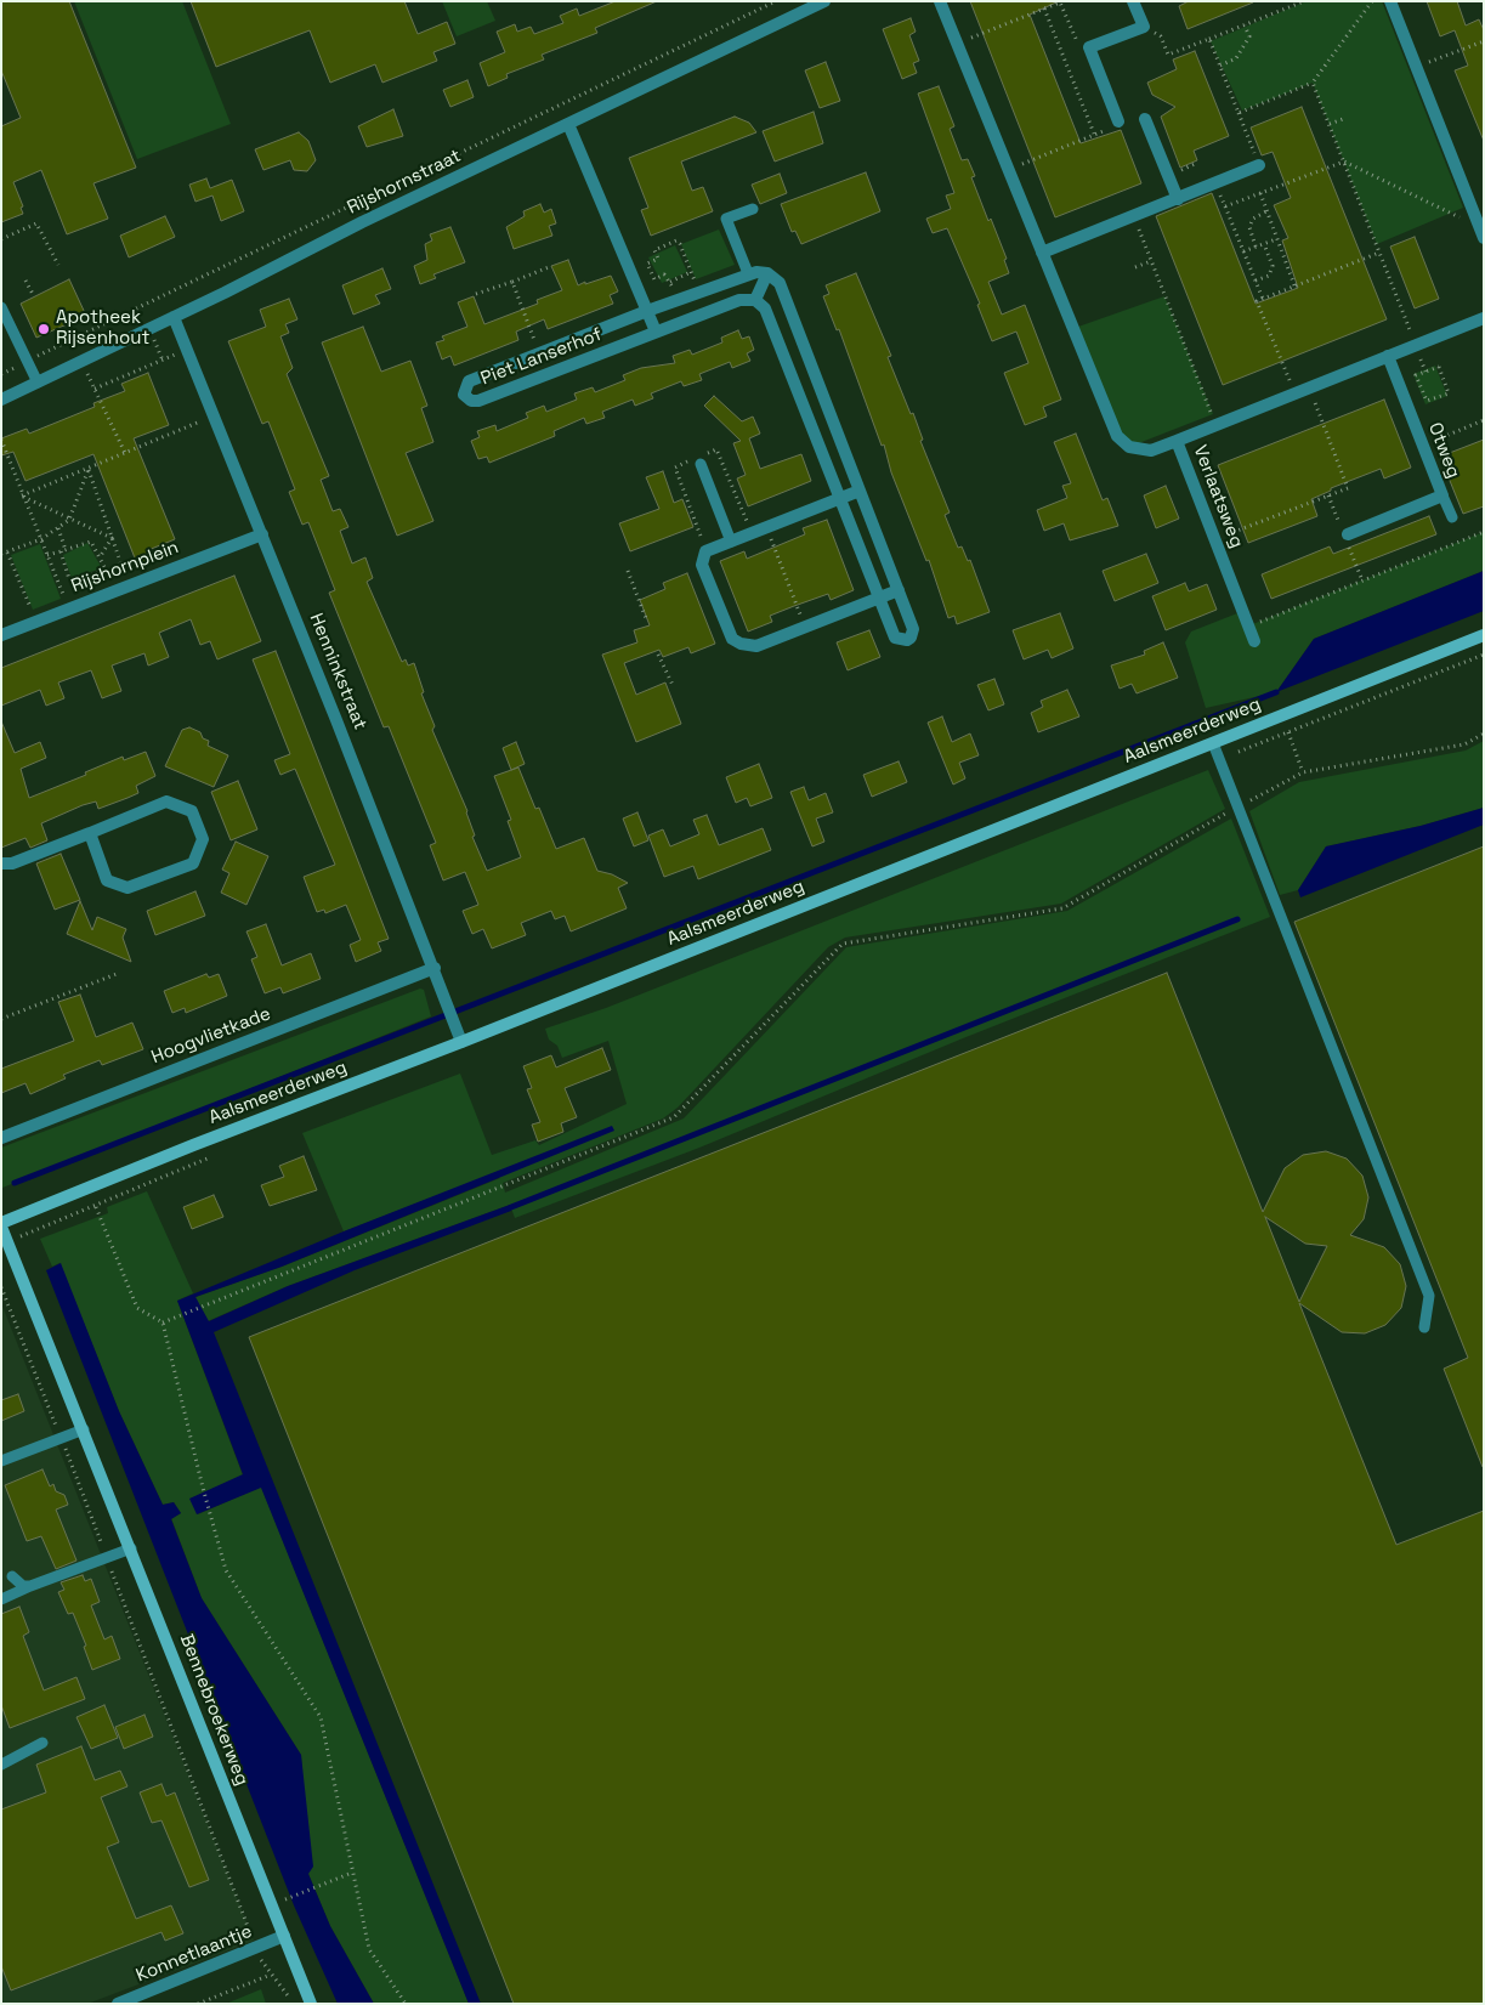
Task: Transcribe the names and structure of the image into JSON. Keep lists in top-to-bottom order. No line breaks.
{"streets":{"street":["Rijshornstraat","Piet Lanserhof","Otweg","Verlaatsweg","Rijshornplein","Henninkstraat","Aalsmeerderweg","Hoogvlietkade","Bennebroekerweg","Konnetlaantje"]},"crossings":[["Rijshornstraat","Henninkstraat"],["Rijshornplein","Henninkstraat"],["Henninkstraat","Aalsmeerderweg"],["Henninkstraat","Hoogvlietkade"],["Aalsmeerderweg","Bennebroekerweg"],["Bennebroekerweg","Konnetlaantje"]],"places":["Apotheek Rijsenhout"]}
